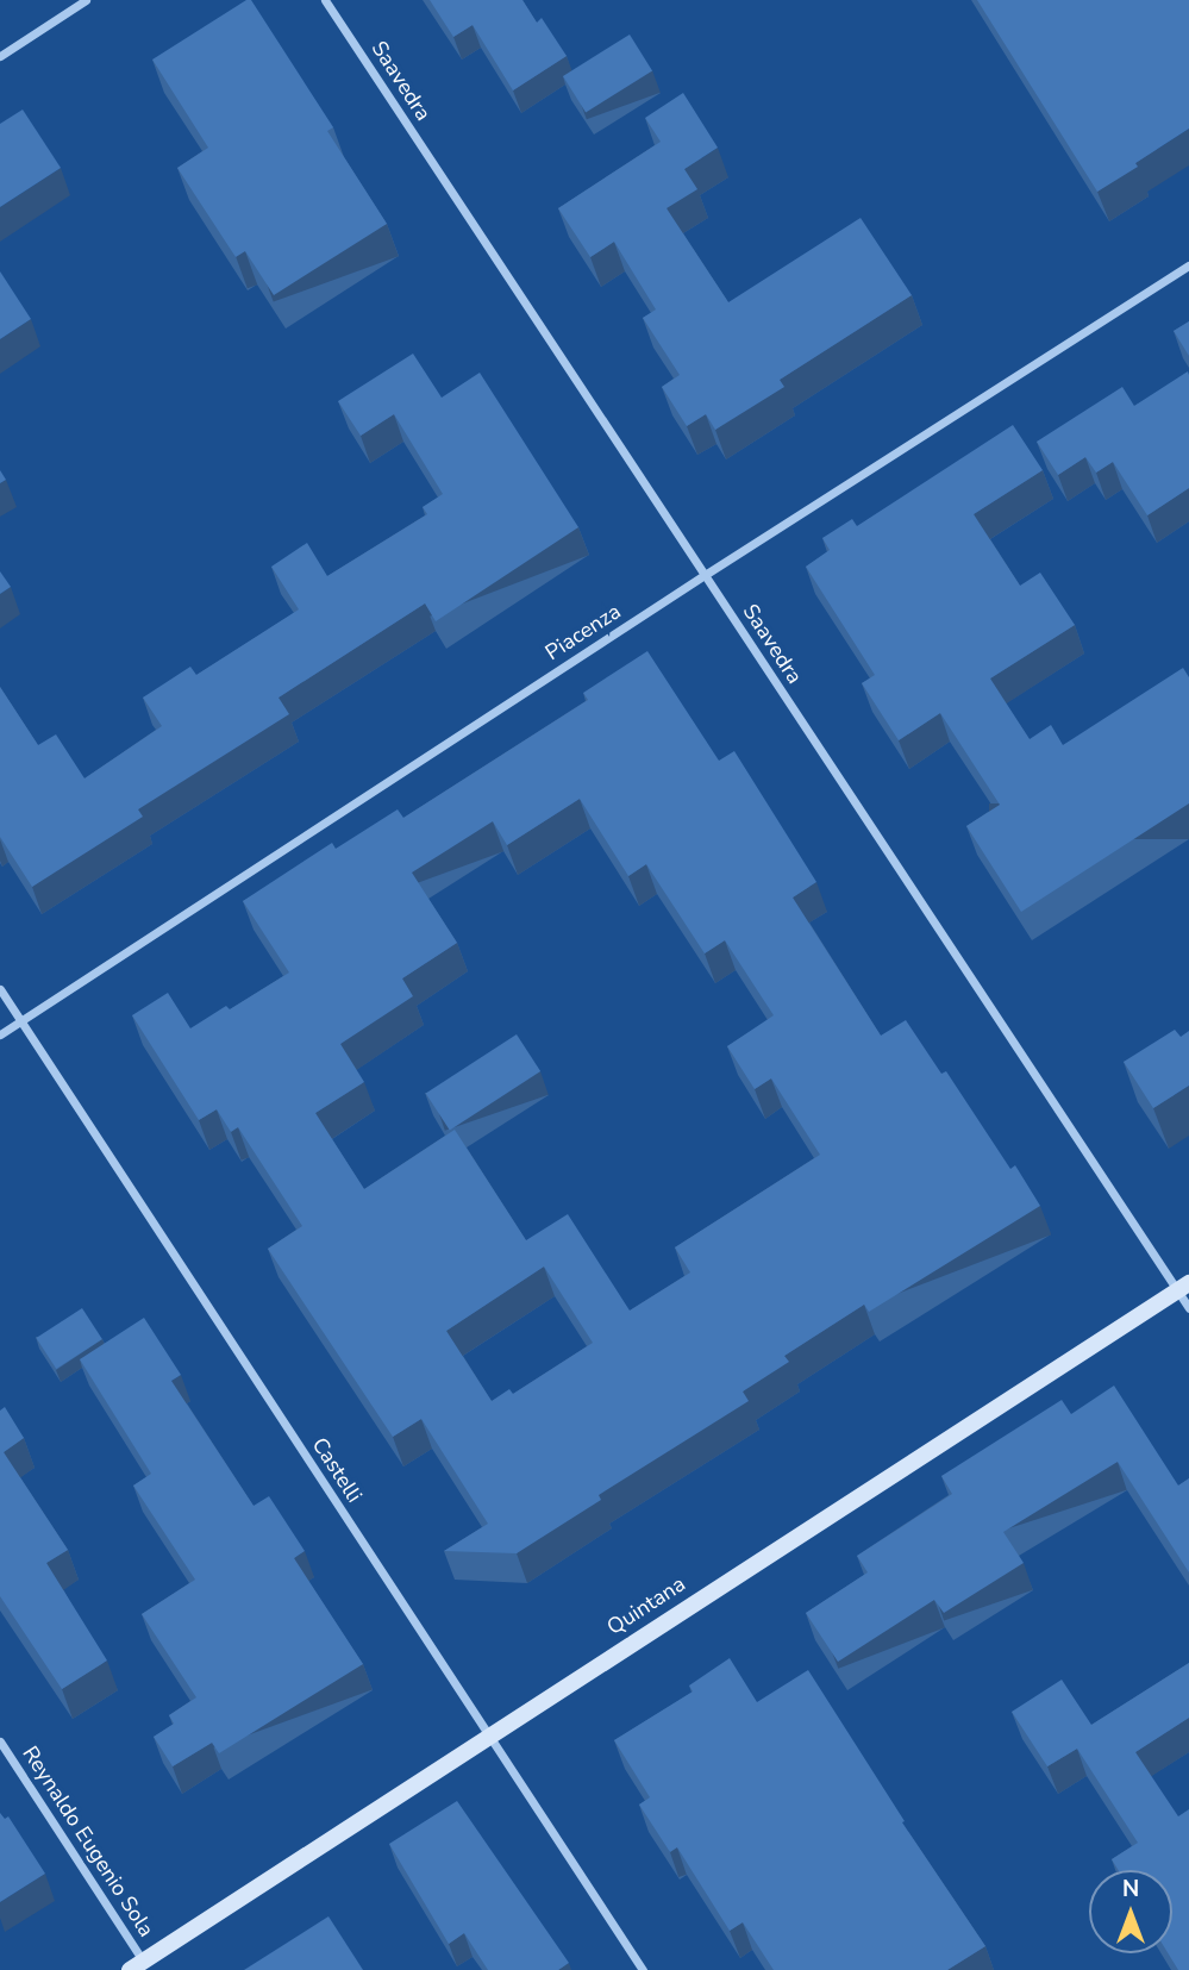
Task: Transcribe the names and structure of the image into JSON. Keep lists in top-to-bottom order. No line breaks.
{"streets":{"main road":["Quintana"],"street":["Saavedra","Piacenza","Castelli","Reynaldo Eugenio Sola"]},"crossings":[["Saavedra","Piacenza"],["Saavedra","Quintana"],["Piacenza","Castelli"],["Castelli","Quintana"],["Quintana","Reynaldo Eugenio Sola"]],"north":"top"}
